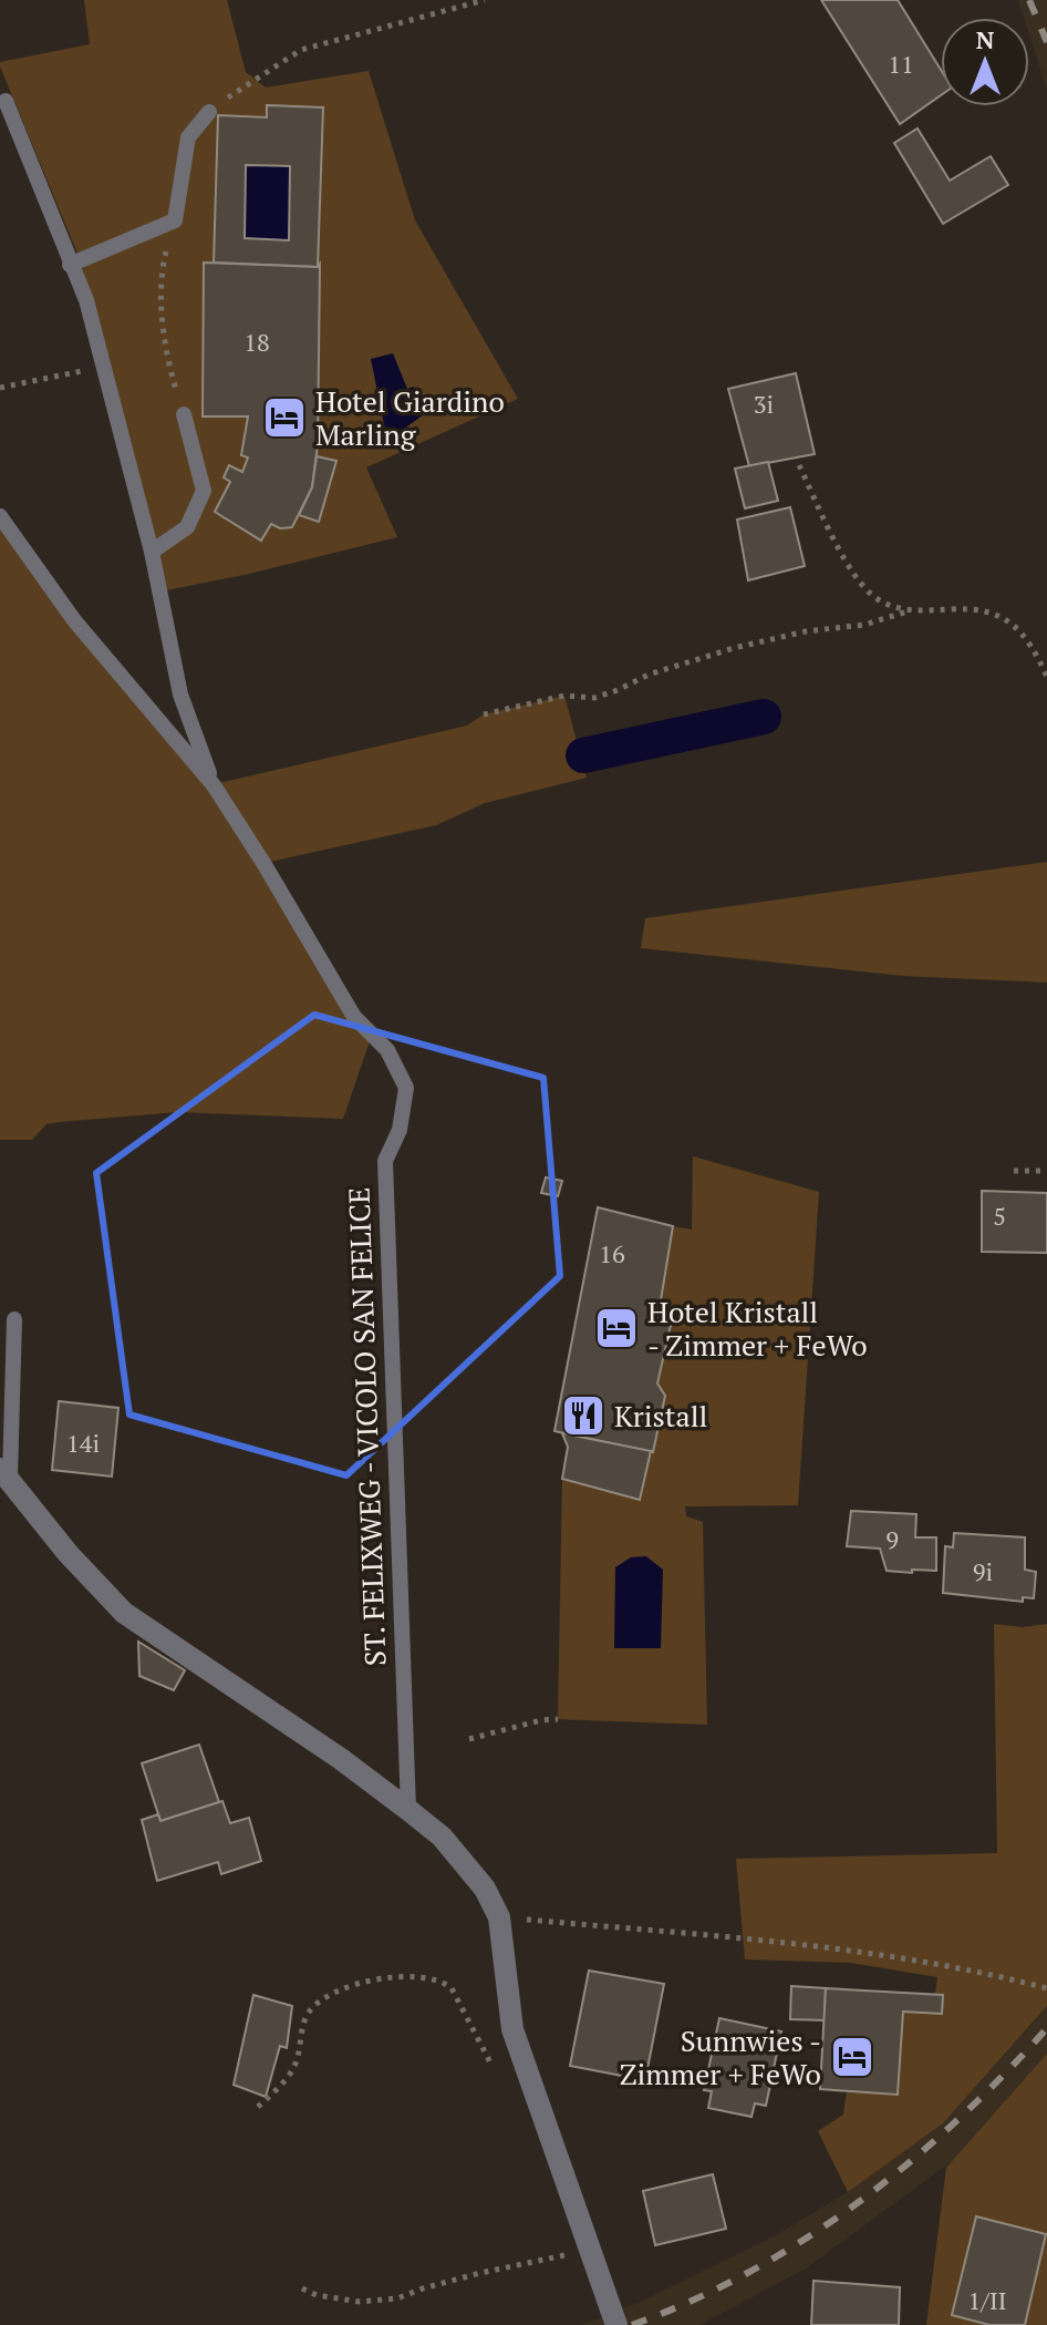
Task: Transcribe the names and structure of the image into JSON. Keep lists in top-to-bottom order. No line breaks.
{"streets":{"lane":["ST. FELIXWEG - VICOLO SAN FELICE"]},"places":{"hotel":["Hotel Giardino Marling","Hotel Kristall - Zimmer + FeWo","Sunnwies - Zimmer + FeWo"],"restaurant":["Kristall"]},"house_numbers":["11","18","3i","5","16","14i","9","9i","1/II"],"north":"top"}
